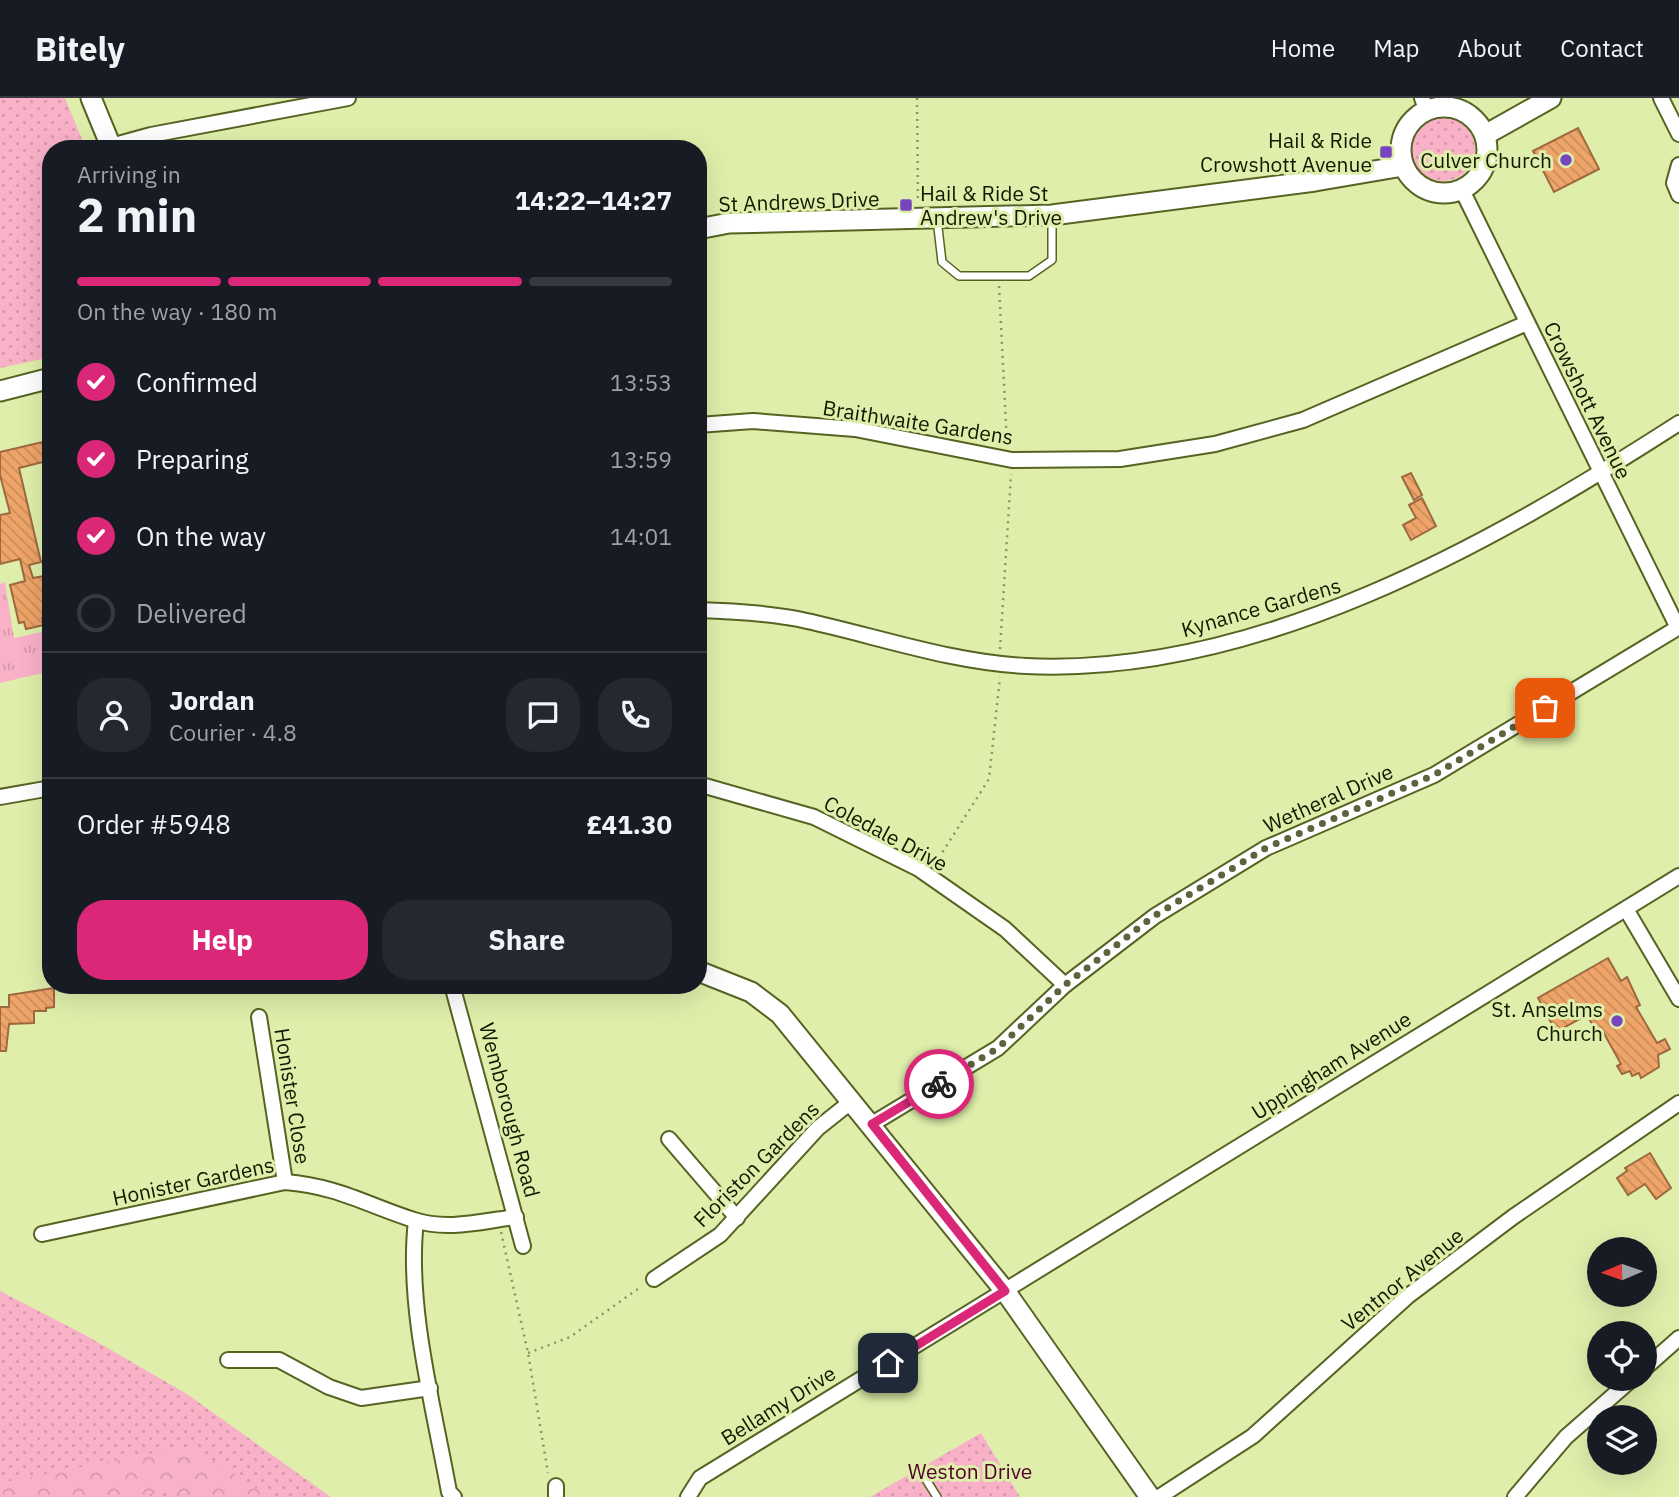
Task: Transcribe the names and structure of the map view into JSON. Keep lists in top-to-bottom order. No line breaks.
{"streets":{"street":["St Andrews Drive","Crowshott Avenue","Braithwaite Gardens","Kynance Gardens","Wetheral Drive","Coledale Drive","Uppingham Avenue","Honister Close","Wemborough Road","Floriston Gardens","Honister Gardens","Ventnor Avenue","Bellamy Drive"]},"crossings":[["St Andrews Drive","Crowshott Avenue"],["Crowshott Avenue","Braithwaite Gardens"],["Crowshott Avenue","Kynance Gardens"],["Crowshott Avenue","Wetheral Drive"],["Wetheral Drive","Coledale Drive"],["Uppingham Avenue","Bellamy Drive"],["Honister Close","Honister Gardens"],["Wemborough Road","Honister Gardens"]],"parks":["Weston Drive"],"places":{"transit":["Hail & Ride Crowshott Avenue","Hail & Ride St Andrew's Drive"],"other":["Culver Church","St. Anselms Church"]},"north":"left","page":{"header":"Bitely","nav":["Home","Map","About","Contact"],"heading":["2 min","Arriving in","14:22–14:27"],"panel":["Jordan","Courier · 4.8","Order #5948","£41.30"],"bar":"On the way · 180 m","list":[["Confirmed","13:53"],["Preparing","13:59"],["On the way","14:01"],"Delivered"],"buttons":["Help","Share"]}}
